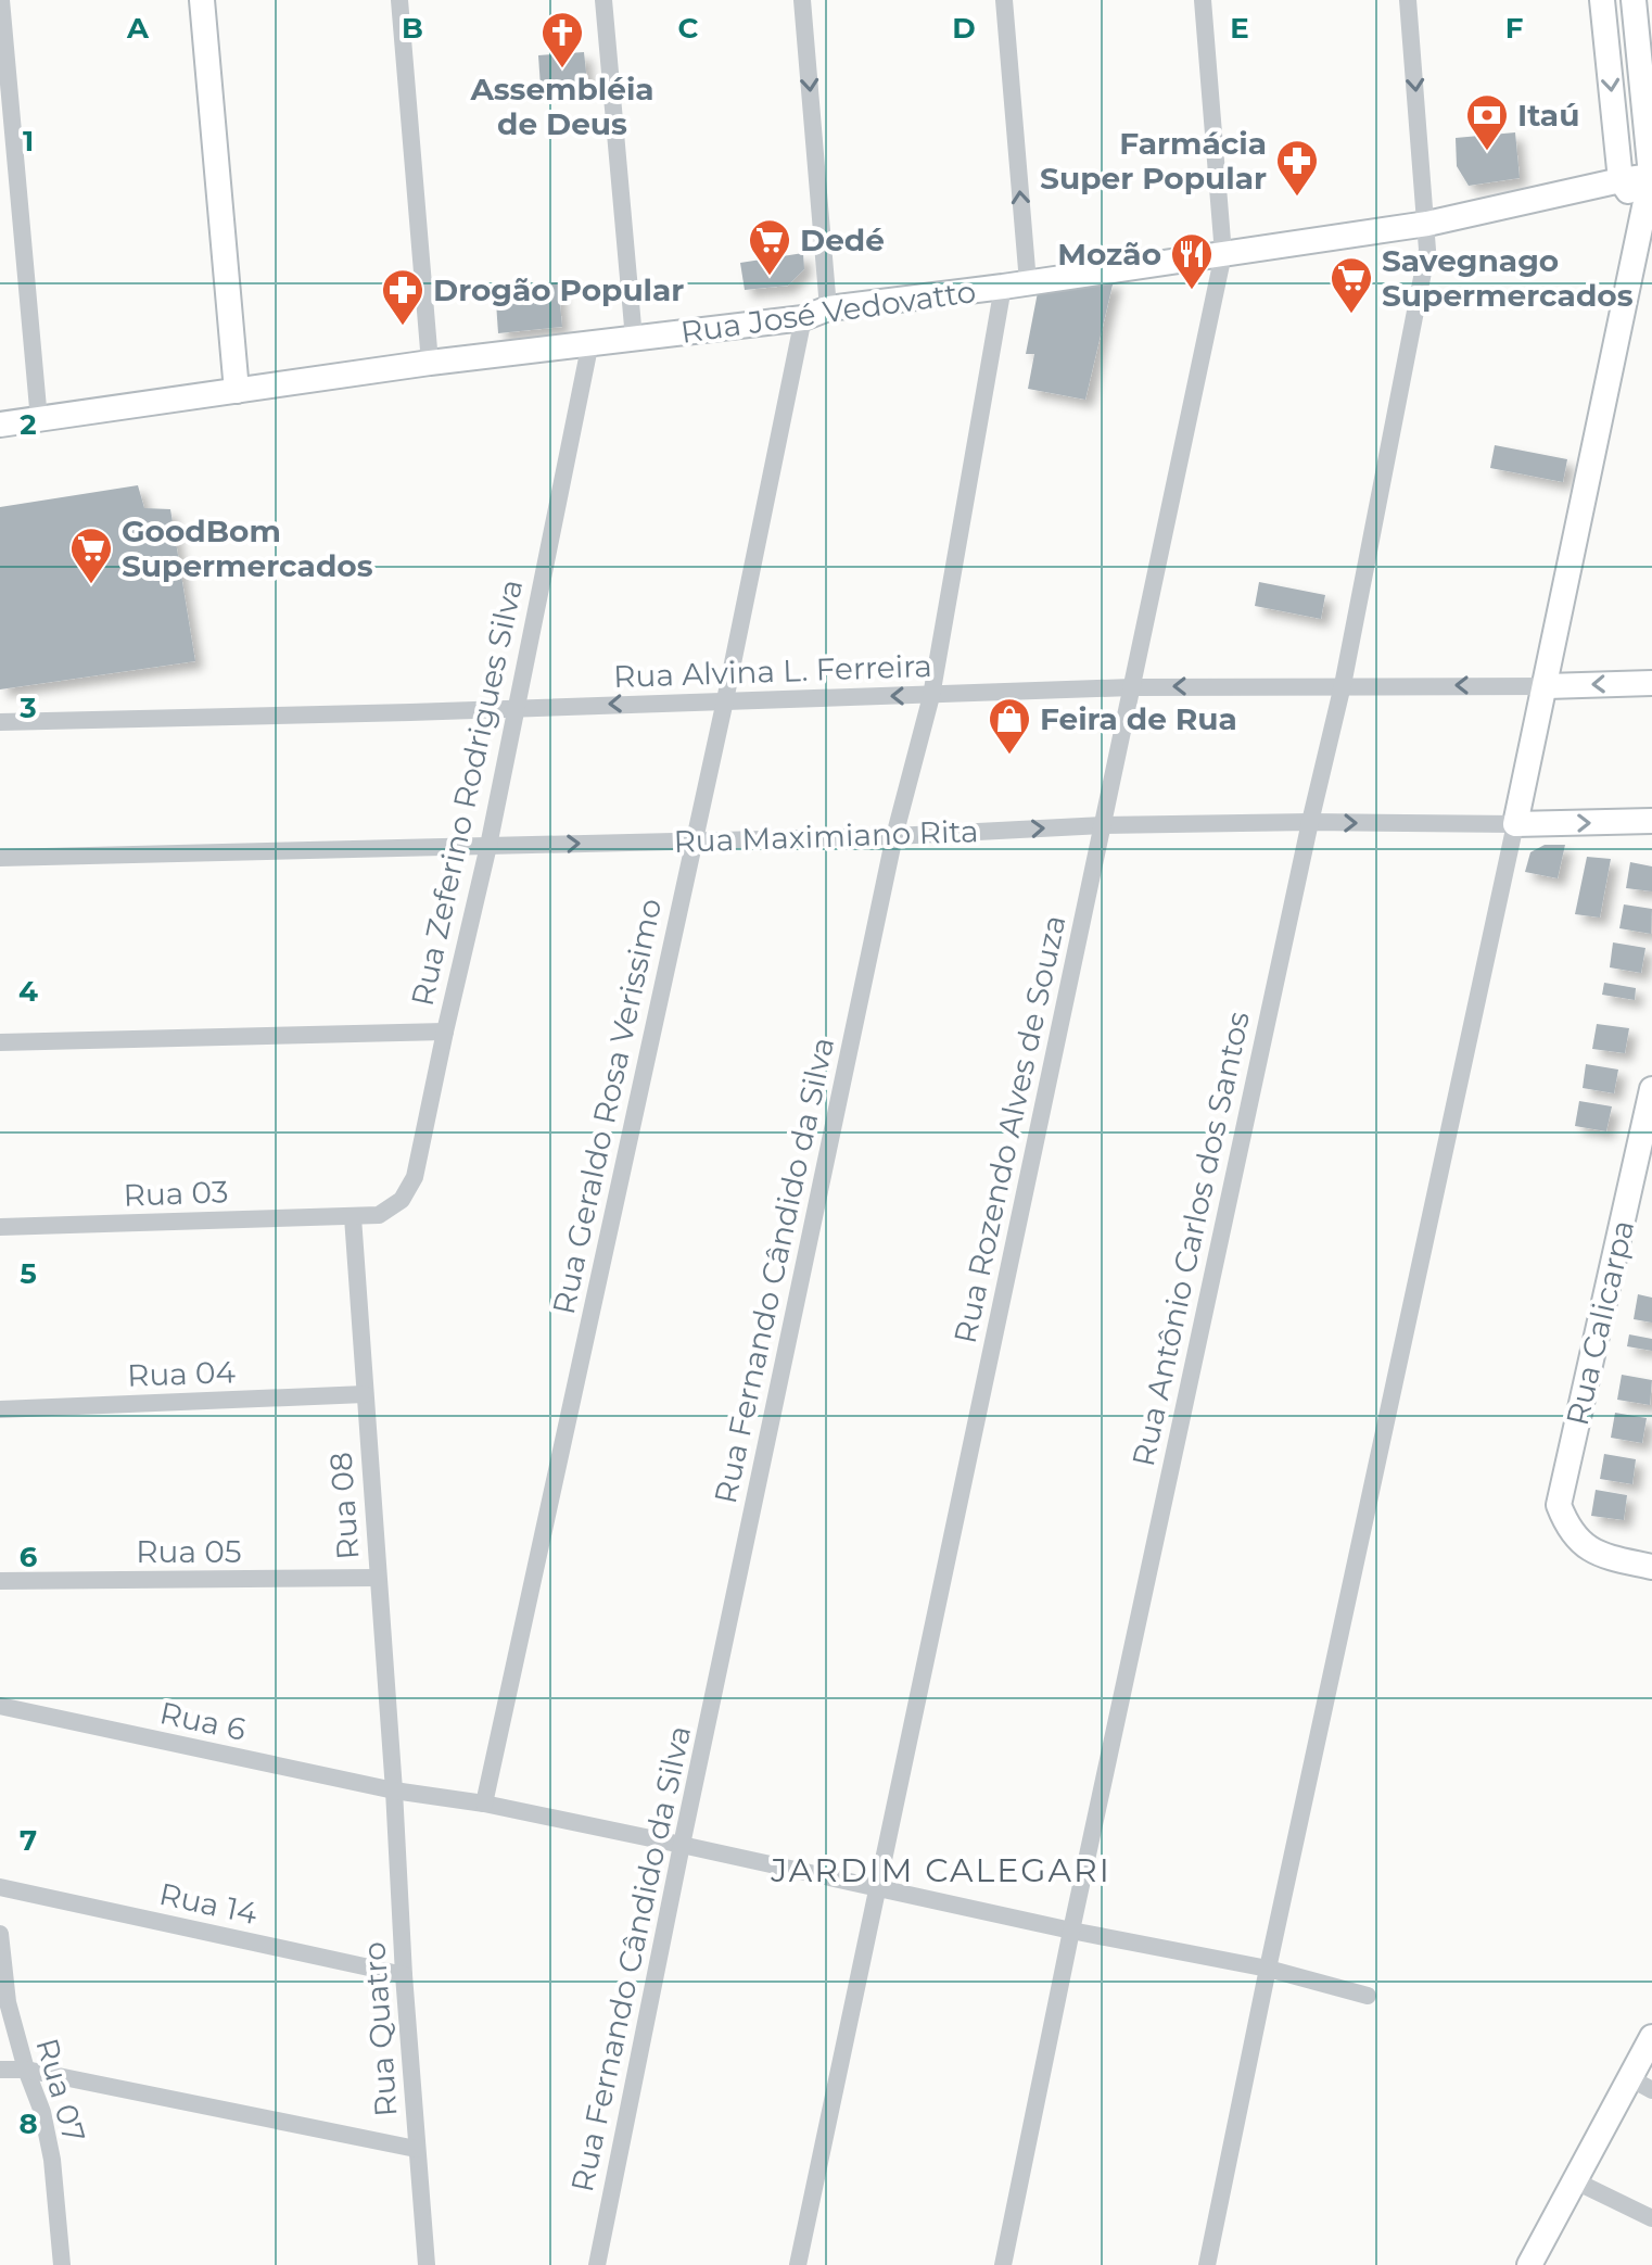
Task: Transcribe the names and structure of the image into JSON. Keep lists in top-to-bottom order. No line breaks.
{"streets":{"street":["Rua José Vedovatto","Rua Alvina L. Ferreira","Rua Zeferino Rodrigues Silva","Rua Maximiano Rita","Rua Geraldo Rosa Verissimo","Rua Rozendo Alves de Souza","Rua 03","Rua Antônio Carlos dos Santos","Rua Fernando Cândido da Silva","Rua Calicarpa","Rua 04","Rua 08","Rua 05","Rua 6","Rua 14","Rua Quatro","Rua 07"]},"crossings":[["Rua José Vedovatto","Rua Zeferino Rodrigues Silva"],["Rua José Vedovatto","Rua Geraldo Rosa Verissimo"],["Rua José Vedovatto","Rua Rozendo Alves de Souza"],["Rua José Vedovatto","Rua Antônio Carlos dos Santos"],["Rua José Vedovatto","Rua Fernando Cândido da Silva"],["Rua Alvina L. Ferreira","Rua Zeferino Rodrigues Silva"],["Rua Alvina L. Ferreira","Rua Geraldo Rosa Verissimo"],["Rua Alvina L. Ferreira","Rua Rozendo Alves de Souza"],["Rua Alvina L. Ferreira","Rua Antônio Carlos dos Santos"],["Rua Alvina L. Ferreira","Rua Fernando Cândido da Silva"],["Rua Zeferino Rodrigues Silva","Rua Maximiano Rita"],["Rua Zeferino Rodrigues Silva","Rua 03"],["Rua Zeferino Rodrigues Silva","Rua 08"],["Rua Maximiano Rita","Rua Geraldo Rosa Verissimo"],["Rua Maximiano Rita","Rua Rozendo Alves de Souza"],["Rua Maximiano Rita","Rua Antônio Carlos dos Santos"],["Rua Maximiano Rita","Rua Fernando Cândido da Silva"],["Rua Geraldo Rosa Verissimo","Rua 6"],["Rua Rozendo Alves de Souza","Rua 6"],["Rua 03","Rua 08"],["Rua Antônio Carlos dos Santos","Rua 6"],["Rua Fernando Cândido da Silva","Rua 6"],["Rua 04","Rua 08"],["Rua 08","Rua 05"],["Rua 08","Rua 6"],["Rua 08","Rua Quatro"],["Rua 6","Rua Quatro"],["Rua 14","Rua Quatro"]],"one_way":["Rua Alvina L. Ferreira","Rua Maximiano Rita"],"districts":["JARDIM CALEGARI"],"places":{"church":["Assembléia de Deus"],"bank":["Itaú"],"pharmacy":["Farmácia Super Popular","Drogão Popular"],"supermarket":["Dedé","Savegnago Supermercados","GoodBom Supermercados"],"restaurant":["Mozão"],"shop":["Feira de Rua"]},"grid":{"columns":["A","B","C","D","E","F"],"rows":["1","2","3","4","5","6","7","8"]}}
